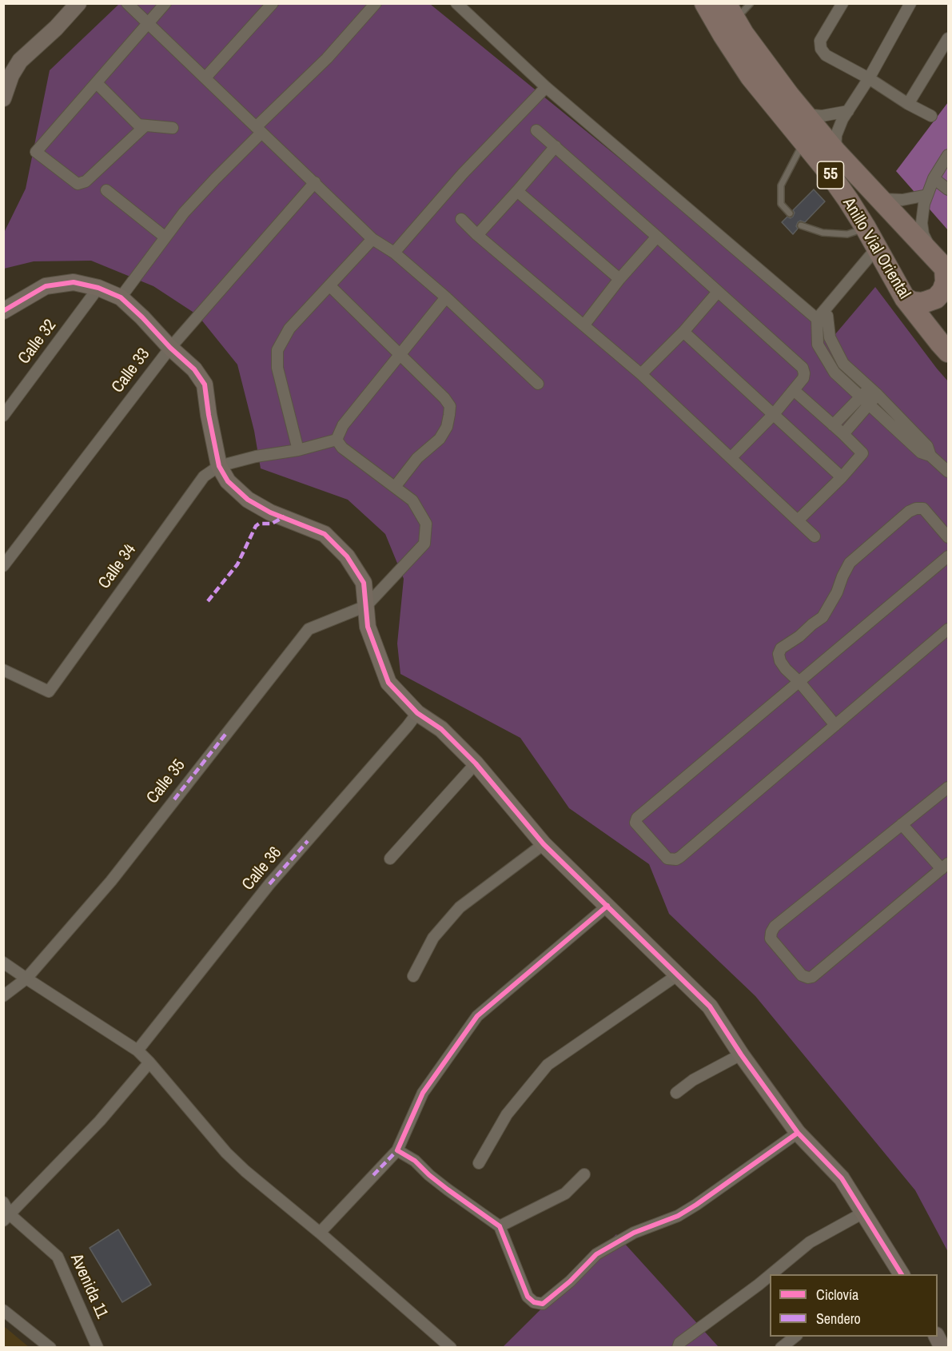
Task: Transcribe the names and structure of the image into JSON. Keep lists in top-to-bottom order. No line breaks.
{"streets":{"highway":["55","Anillo Vial Oriental"],"street":["Calle 32","Calle 33","Calle 34","Calle 35","Calle 36","Avenida 11"]},"legend":["Ciclovía","Sendero"]}
